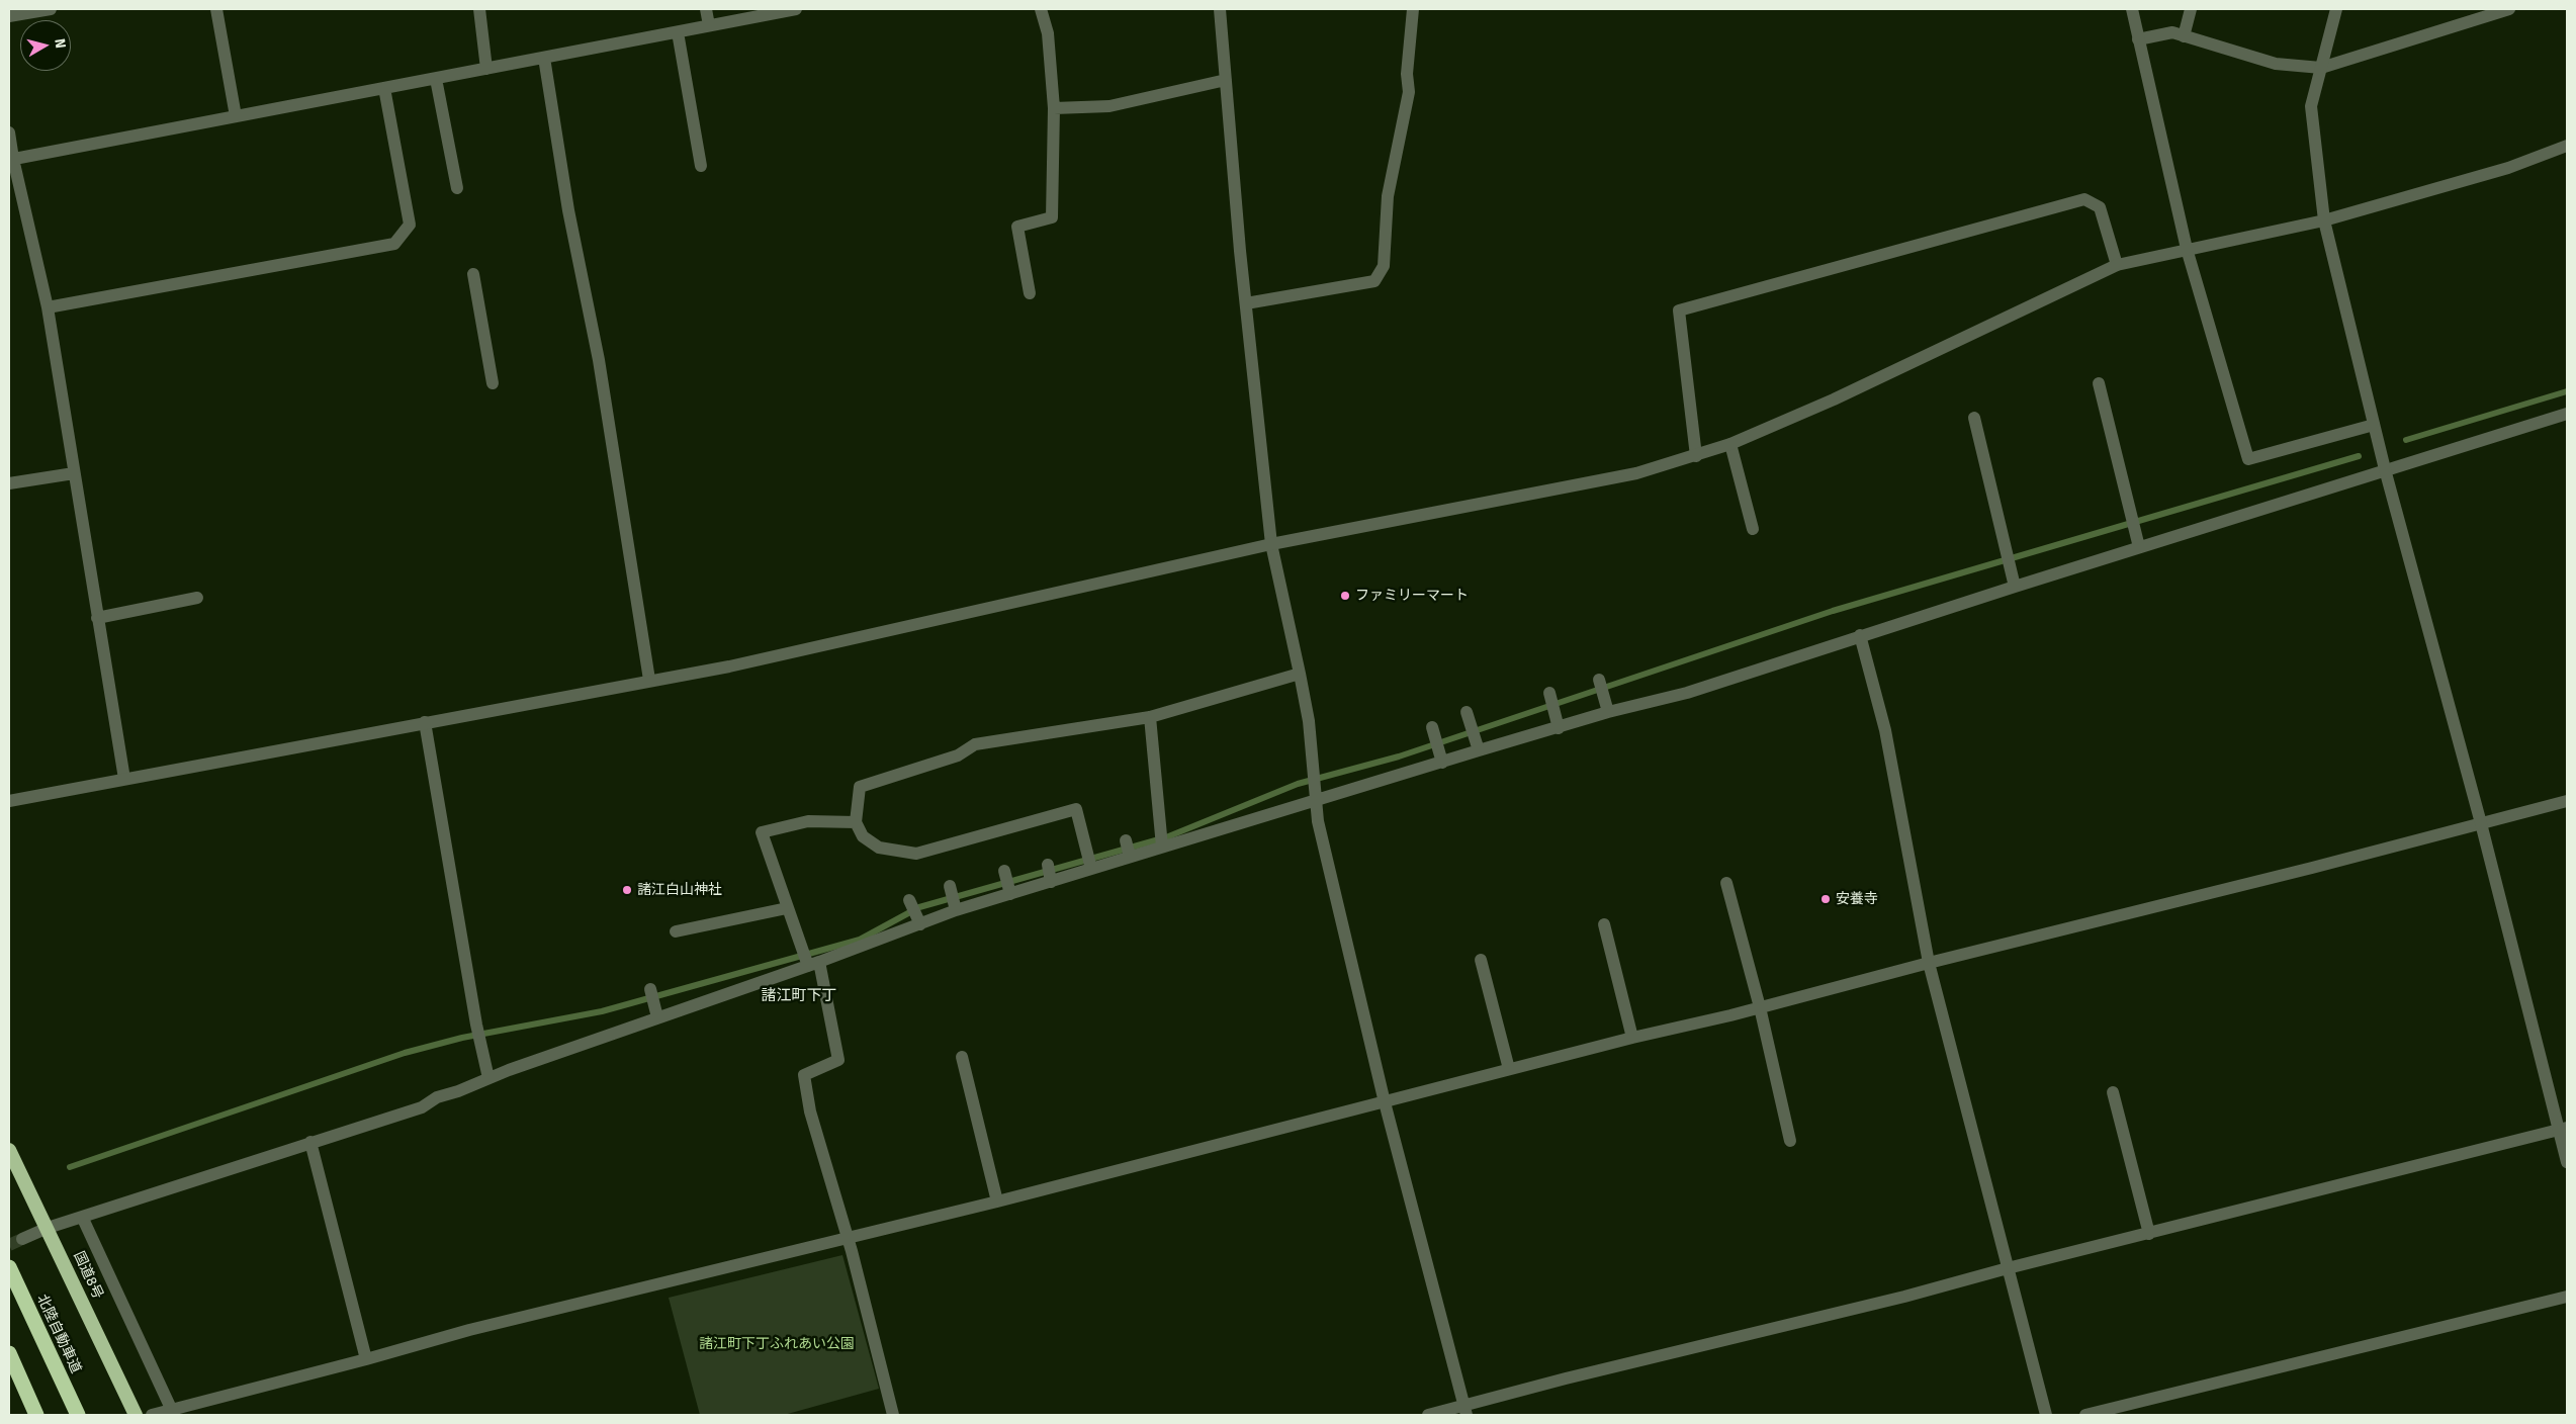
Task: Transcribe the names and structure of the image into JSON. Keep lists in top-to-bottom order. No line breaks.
{"streets":{"highway":["国道8号","北陸自動車道"]},"districts":["諸江町下丁"],"parks":["諸江町下丁ふれあい公園"],"places":["ファミリーマート","諸江白山神社","安養寺"],"north":"right"}
